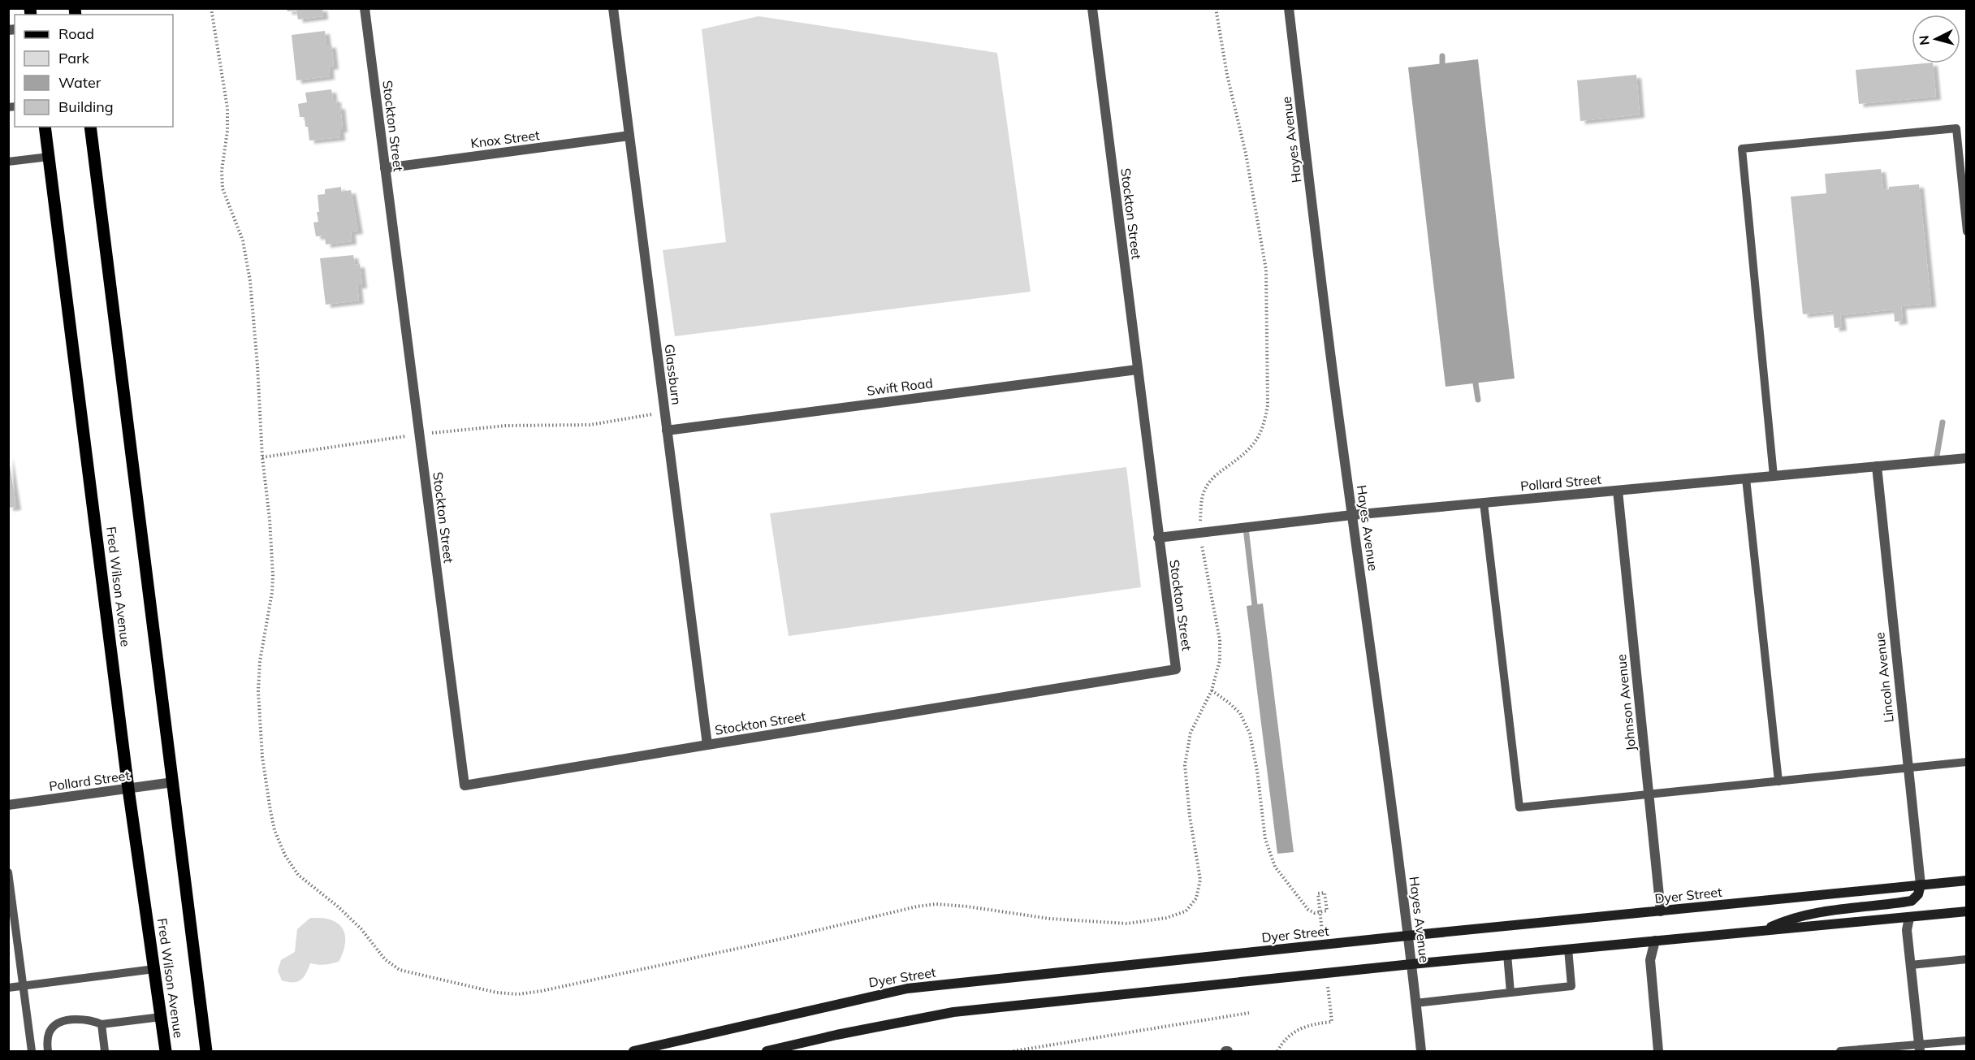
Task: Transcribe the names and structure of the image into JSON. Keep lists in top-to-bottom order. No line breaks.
{"streets":{"main road":["Fred Wilson Avenue","Dyer Street"],"street":["Stockton Street","Knox Street","Hayes Avenue","Glassburn","Swift Road","Pollard Street","Lincoln Avenue","Johnson Avenue"]},"crossings":[["Stockton Street","Knox Street"],["Stockton Street","Glassburn"],["Stockton Street","Swift Road"],["Stockton Street","Pollard Street"],["Knox Street","Glassburn"],["Hayes Avenue","Pollard Street"],["Hayes Avenue","Dyer Street"],["Glassburn","Swift Road"],["Pollard Street","Fred Wilson Avenue"],["Pollard Street","Lincoln Avenue"],["Pollard Street","Johnson Avenue"],["Lincoln Avenue","Dyer Street"],["Johnson Avenue","Dyer Street"]],"legend":["Road","Park","Water","Building"],"north":"left"}
